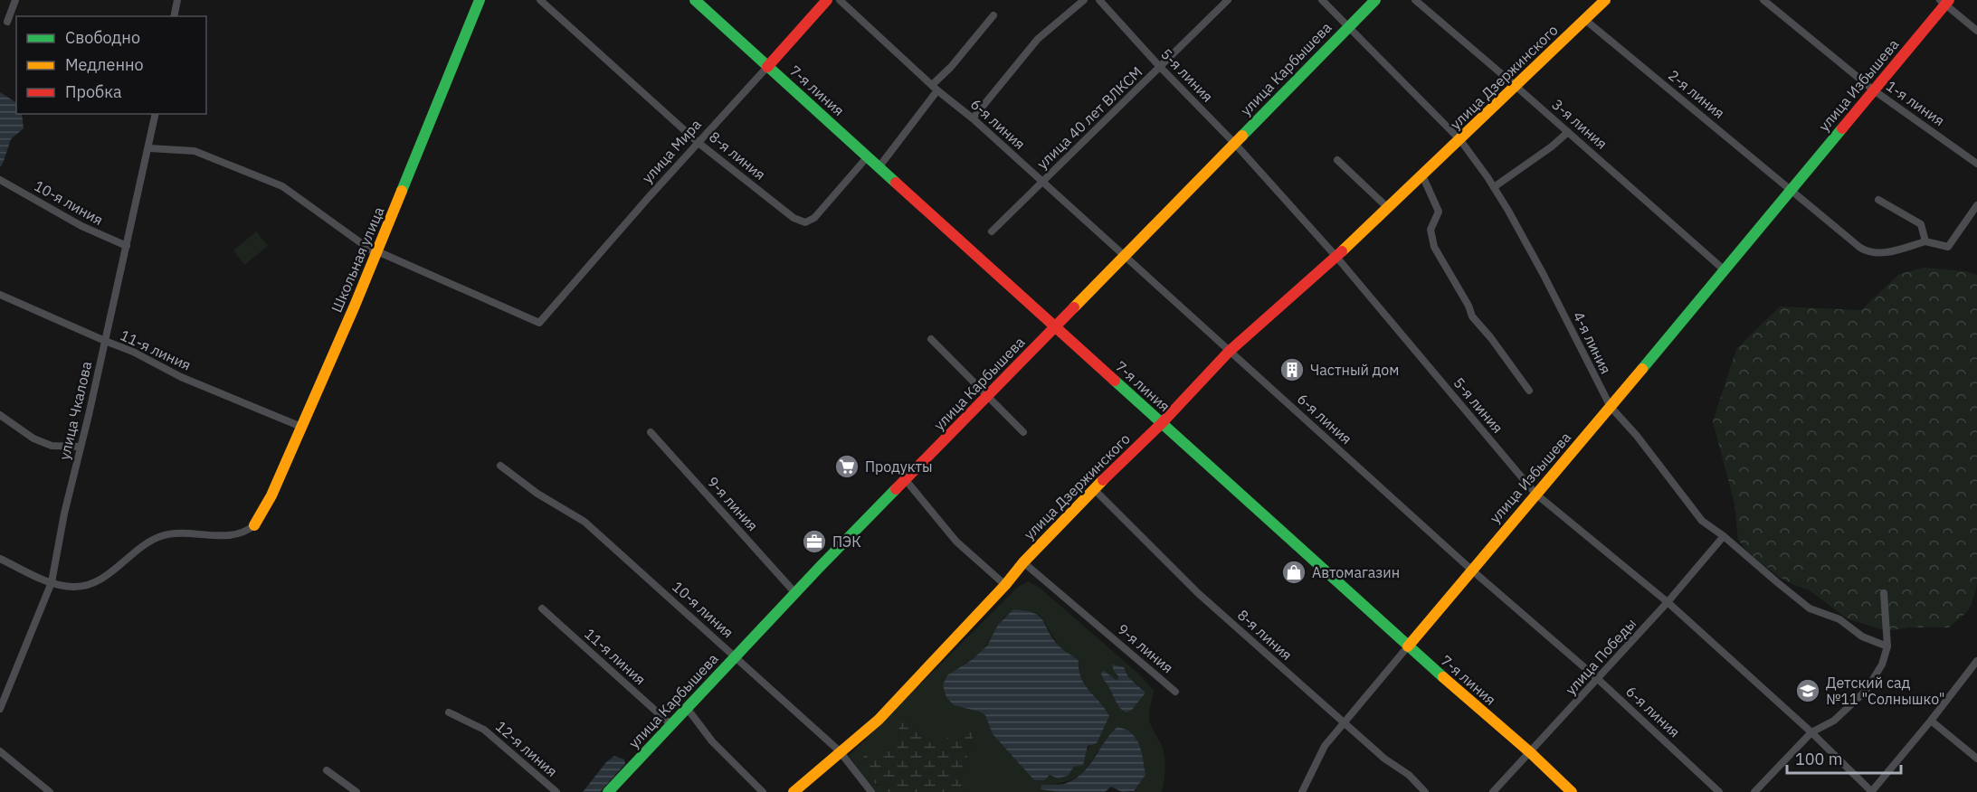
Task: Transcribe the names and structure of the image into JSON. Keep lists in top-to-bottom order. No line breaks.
{"streets":{"main road":["улица Карбышева","улица Дзержинского","улица Избышева","7-я линия","улица Мира","Школьная улица"],"street":["5-я линия","2-я линия","1-я линия","улица 40 лет ВЛКСМ","6-я линия","3-я линия","8-я линия","10-я линия","4-я линия","11-я линия","улица Чкалова","9-я линия","улица Победы","12-я линия"]},"crossings":[["улица Карбышева","5-я линия"],["улица Карбышева","7-я линия"],["улица Карбышева","6-я линия"],["улица Карбышева","10-я линия"],["улица Карбышева","4-я линия"],["улица Карбышева","11-я линия"],["улица Карбышева","9-я линия"],["5-я линия","улица Дзержинского"],["5-я линия","улица Избышева"],["5-я линия","улица 40 лет ВЛКСМ"],["5-я линия","улица Победы"],["улица Дзержинского","7-я линия"],["улица Дзержинского","2-я линия"],["улица Дзержинского","6-я линия"],["улица Дзержинского","3-я линия"],["улица Дзержинского","8-я линия"],["улица Дзержинского","10-я линия"],["улица Дзержинского","4-я линия"],["улица Дзержинского","9-я линия"],["улица Избышева","7-я линия"],["улица Избышева","2-я линия"],["улица Избышева","1-я линия"],["улица Избышева","6-я линия"],["улица Избышева","3-я линия"],["улица Избышева","8-я линия"],["улица Избышева","4-я линия"],["7-я линия","улица Мира"],["7-я линия","8-я линия"],["7-я линия","улица Победы"],["улица 40 лет ВЛКСМ","6-я линия"],["6-я линия","улица Победы"],["улица Мира","8-я линия"],["улица Мира","Школьная улица"],["10-я линия","улица Чкалова"],["Школьная улица","11-я линия"],["4-я линия","улица Победы"],["11-я линия","улица Чкалова"]],"places":{"building":["Частный дом"],"supermarket":["Продукты"],"office":["ПЭК"],"shop":["Автомагазин"],"school or university":["Детский сад №11 \"Солнышко\""]},"legend":["Свободно","Медленно","Пробка"],"scale_bar":"100 m"}
